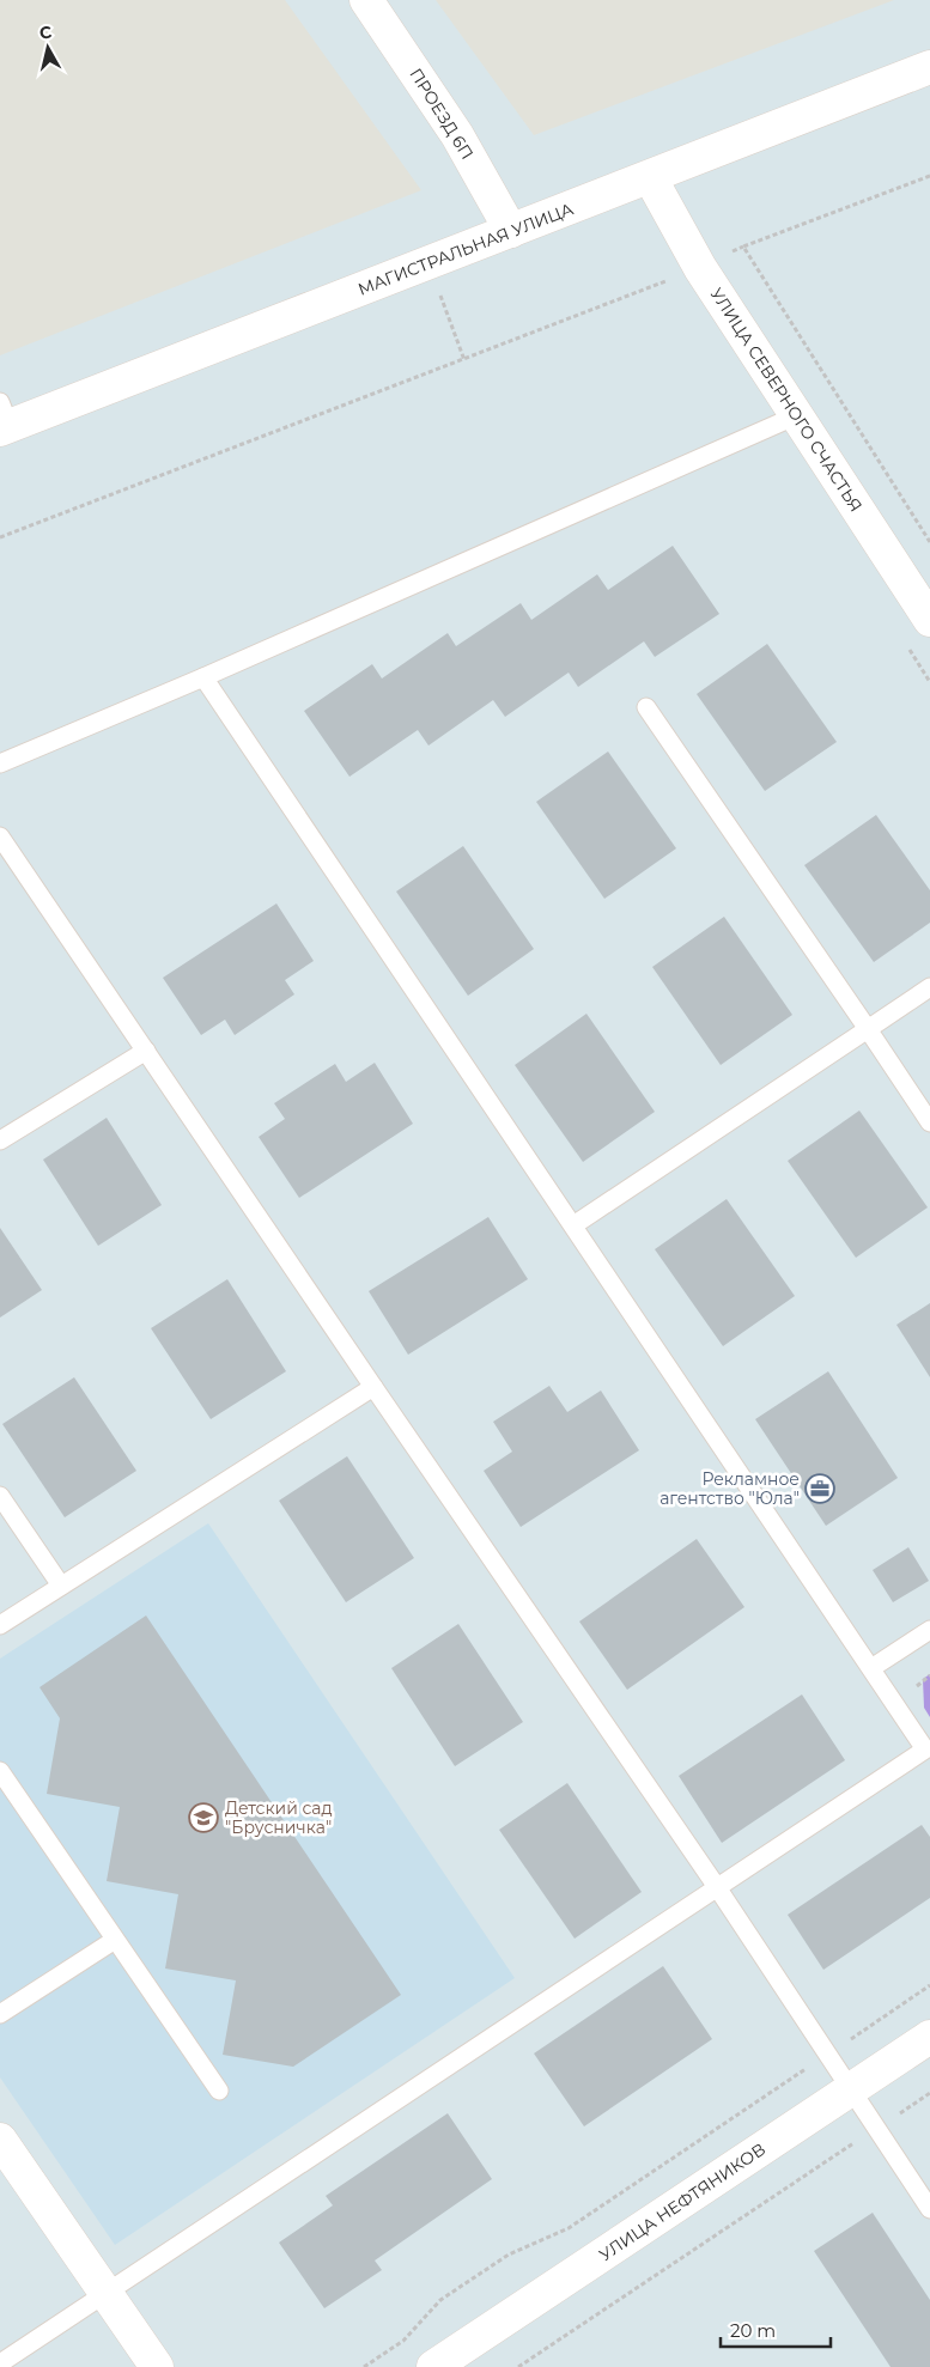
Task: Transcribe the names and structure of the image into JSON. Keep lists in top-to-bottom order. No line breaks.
{"streets":{"street":["ПРОЕЗД 6П","МАГИСТРАЛЬНАЯ УЛИЦА","УЛИЦА СЕВЕРНОГО СЧАСТЬЯ","УЛИЦА НЕФТЯНИКОВ"]},"crossings":[["ПРОЕЗД 6П","МАГИСТРАЛЬНАЯ УЛИЦА"],["МАГИСТРАЛЬНАЯ УЛИЦА","УЛИЦА СЕВЕРНОГО СЧАСТЬЯ"]],"places":{"office":["Рекламное агентство \"Юла\""],"school or university":["Детский сад \"Брусничка\""]},"scale_bar":"20 m","north":"top"}
